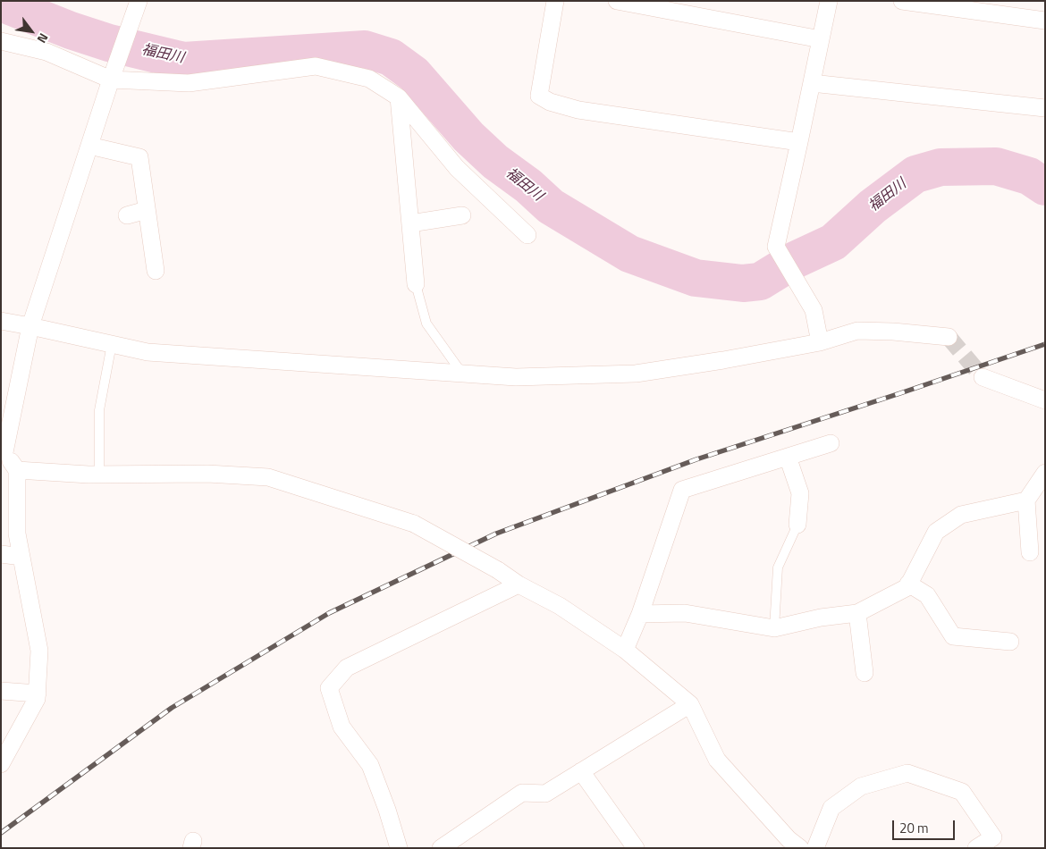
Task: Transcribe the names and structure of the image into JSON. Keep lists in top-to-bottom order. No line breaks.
{"water":["福田川"],"scale_bar":"20 m","north":"bottom right"}
